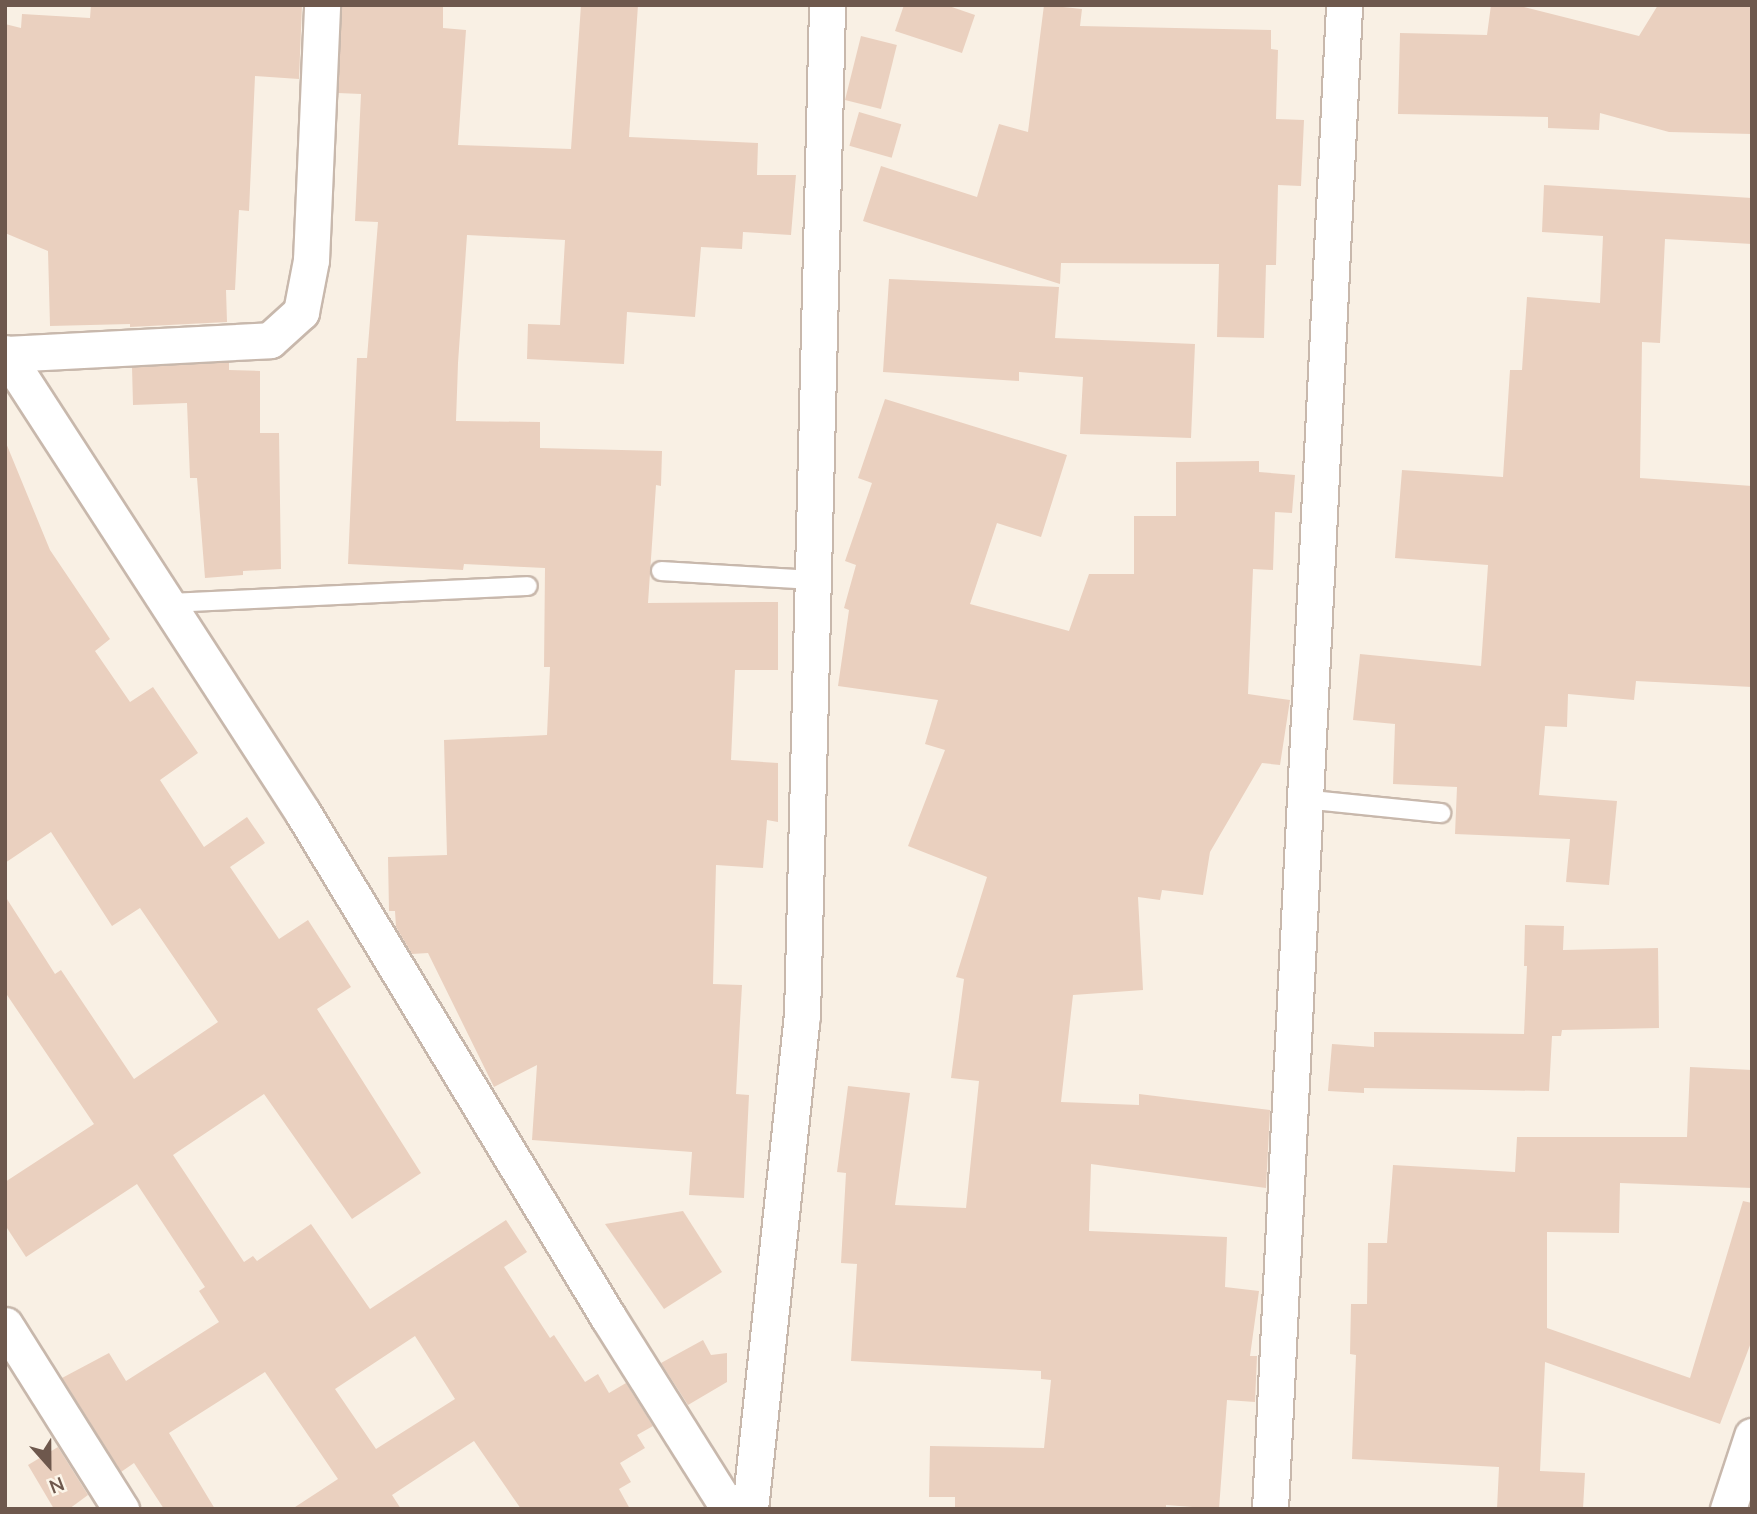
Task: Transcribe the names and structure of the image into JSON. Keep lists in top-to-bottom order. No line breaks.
{"north":"bottom"}
